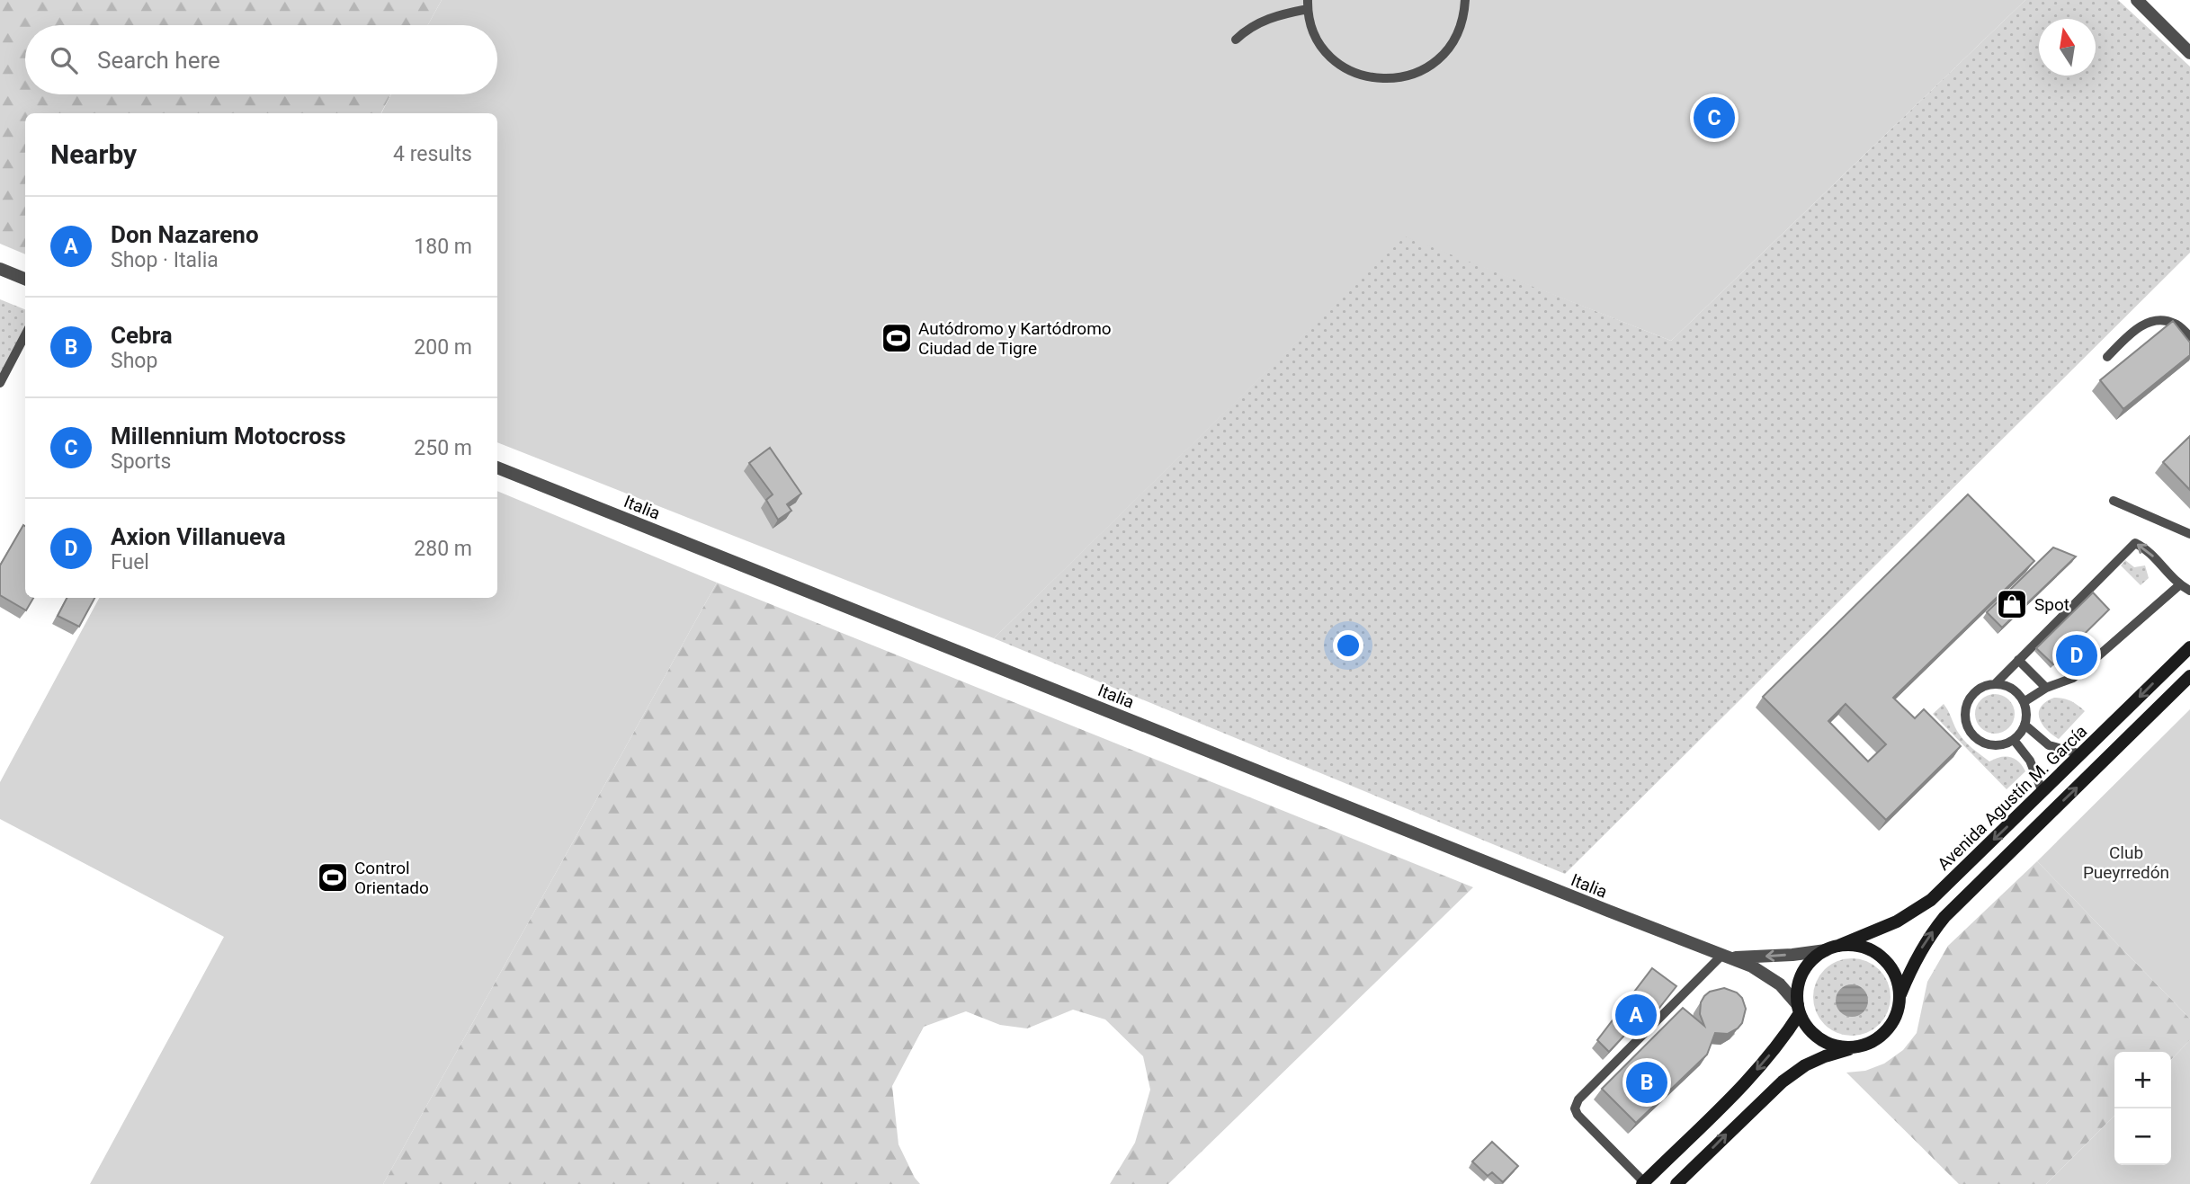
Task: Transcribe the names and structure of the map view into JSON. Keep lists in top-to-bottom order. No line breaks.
{"streets":{"main road":["Avenida Agustín M. García"],"street":["Italia"]},"crossings":[["Italia","Avenida Agustín M. García"]],"parks":["Club Pueyrredón"],"places":{"sports":["Autódromo y Kartódromo Ciudad de Tigre","Control Orientado"],"shop":["Spot"]},"north":"top","page":{"search":"Search here","pins":["C","D","A","B"],"heading":["Nearby","4 results"],"list":[{"mark":"A","name":"Don Nazareno","note":"Shop · Italia","value":"180 m"},{"mark":"B","name":"Cebra","note":"Shop","value":"200 m"},{"mark":"C","name":"Millennium Motocross","note":"Sports","value":"250 m"},{"mark":"D","name":"Axion Villanueva","note":"Fuel","value":"280 m"}],"map_buttons":["+","−"]}}
